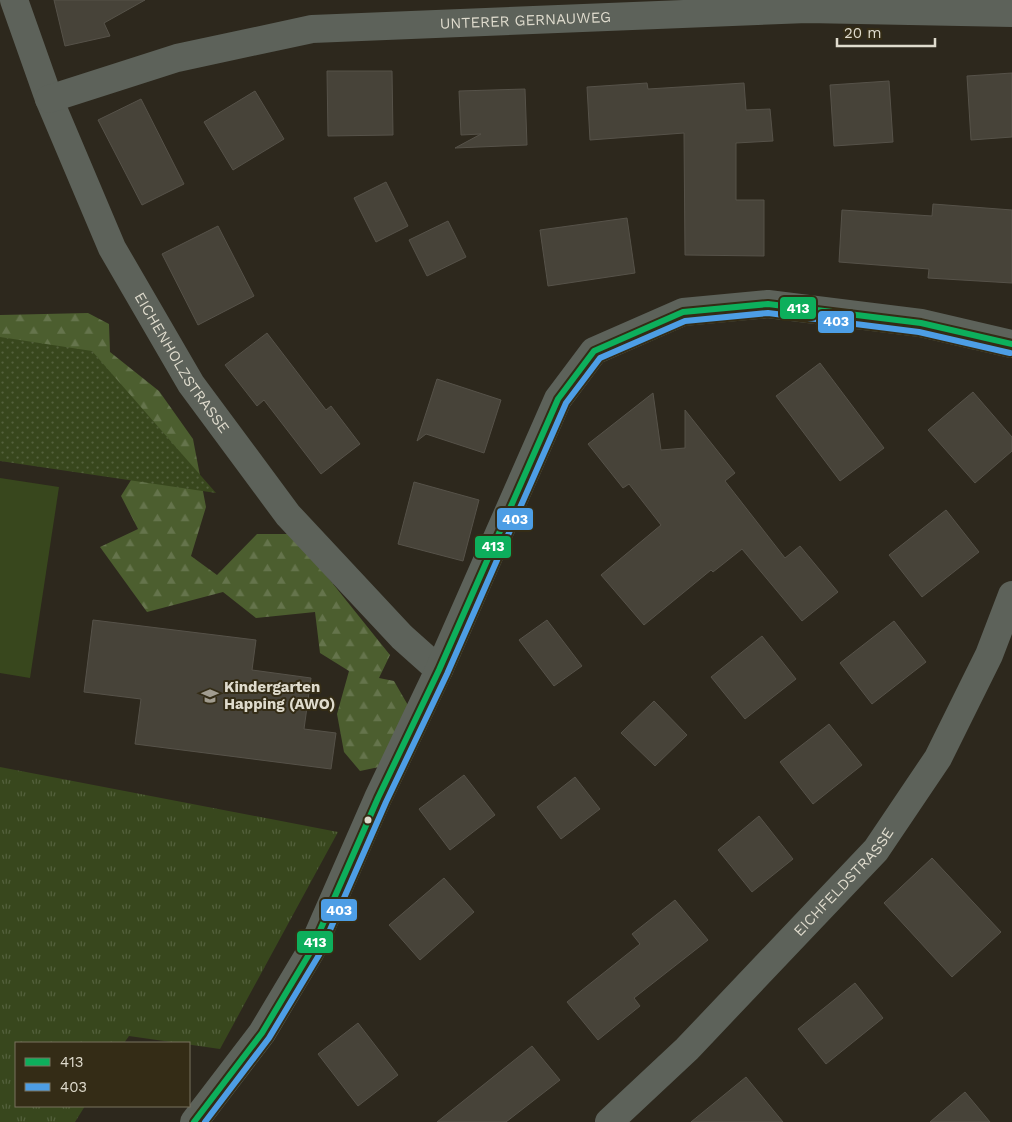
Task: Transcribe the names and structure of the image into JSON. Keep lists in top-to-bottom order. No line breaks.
{"streets":{"street":["UNTERER GERNAUWEG","EICHENHOLZSTRASSE","EICHFELDSTRASSE"]},"crossings":[["UNTERER GERNAUWEG","EICHENHOLZSTRASSE"]],"places":{"school or university":["Kindergarten Happing (AWO)"]},"lines":["transit line 413","transit line 403"],"legend":["413","403"],"scale_bar":"20 m"}
